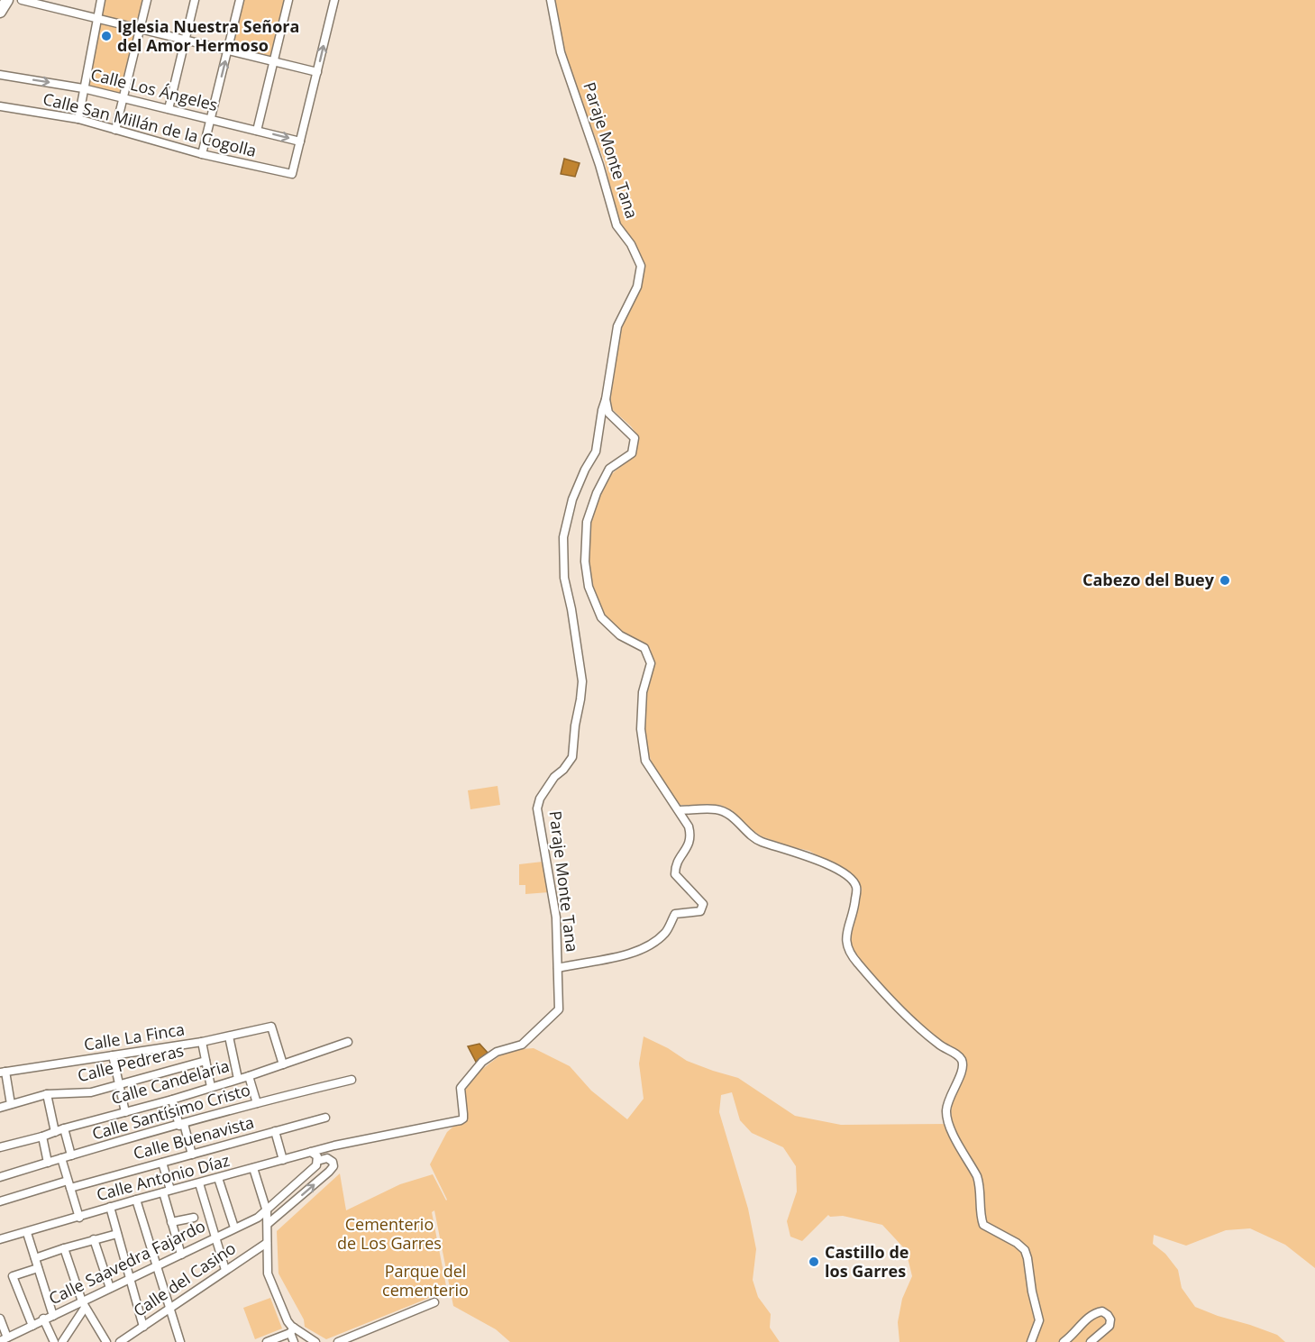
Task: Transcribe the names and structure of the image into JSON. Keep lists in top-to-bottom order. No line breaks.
{"streets":{"street":["Calle Los Ángeles","Calle San Millán de la Cogolla","Paraje Monte Tana","Calle La Finca","Calle Pedreras","Calle Candelaria","Calle Santísimo Cristo","Calle Buenavista","Calle Antonio Díaz","Calle Saavedra Fajardo","Calle del Casino"]},"crossings":[["Calle Los Ángeles","Calle San Millán de la Cogolla"],["Paraje Monte Tana","Calle Antonio Díaz"],["Calle La Finca","Calle Candelaria"]],"one_way":["Calle Los Ángeles"],"parks":["Cementerio de Los Garres","Parque del cementerio"],"places":["Iglesia Nuestra Señora del Amor Hermoso","Cabezo del Buey","Castillo de los Garres"]}
